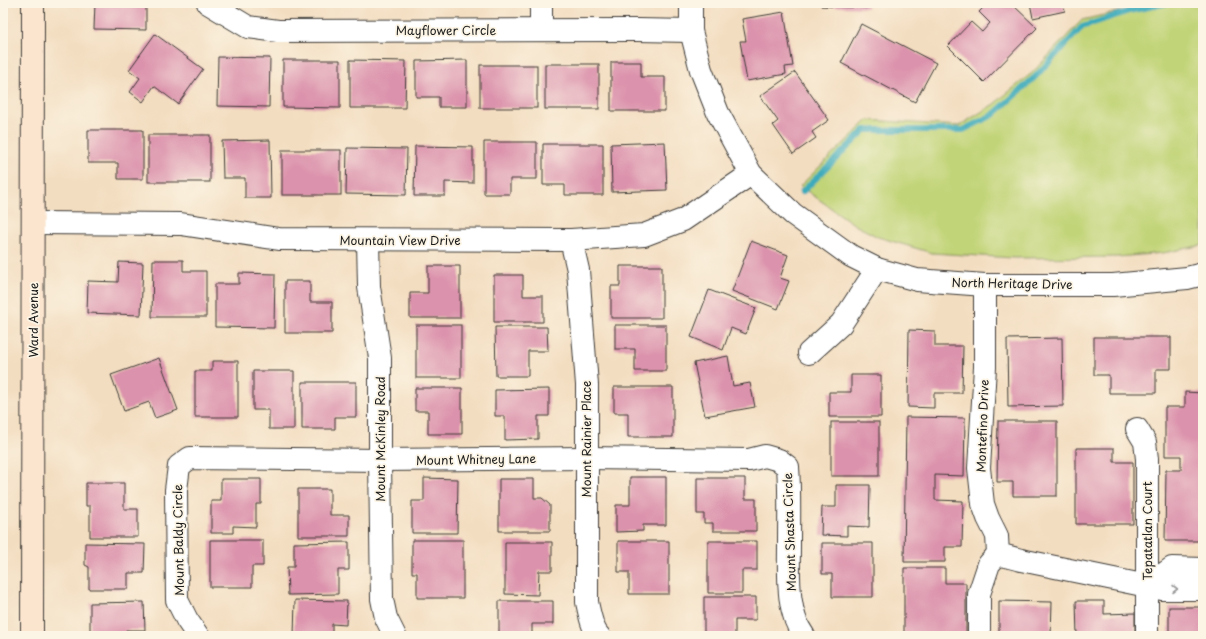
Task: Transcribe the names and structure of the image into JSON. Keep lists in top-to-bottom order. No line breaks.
{"streets":{"street":["Mayflower Circle","Mountain View Drive","North Heritage Drive","Ward Avenue","Montefino Drive","Mount McKinley Road","Mount Rainier Place","Mount Whitney Lane","Tepatatlan Court","Mount Shasta Circle","Mount Baldy Circle"]},"crossings":[["Mayflower Circle","North Heritage Drive"],["Mountain View Drive","North Heritage Drive"],["Mountain View Drive","Ward Avenue"],["Mountain View Drive","Mount McKinley Road"],["Mountain View Drive","Mount Rainier Place"],["North Heritage Drive","Montefino Drive"],["Mount McKinley Road","Mount Whitney Lane"],["Mount Rainier Place","Mount Whitney Lane"],["Mount Whitney Lane","Mount Shasta Circle"],["Mount Whitney Lane","Mount Baldy Circle"]]}
